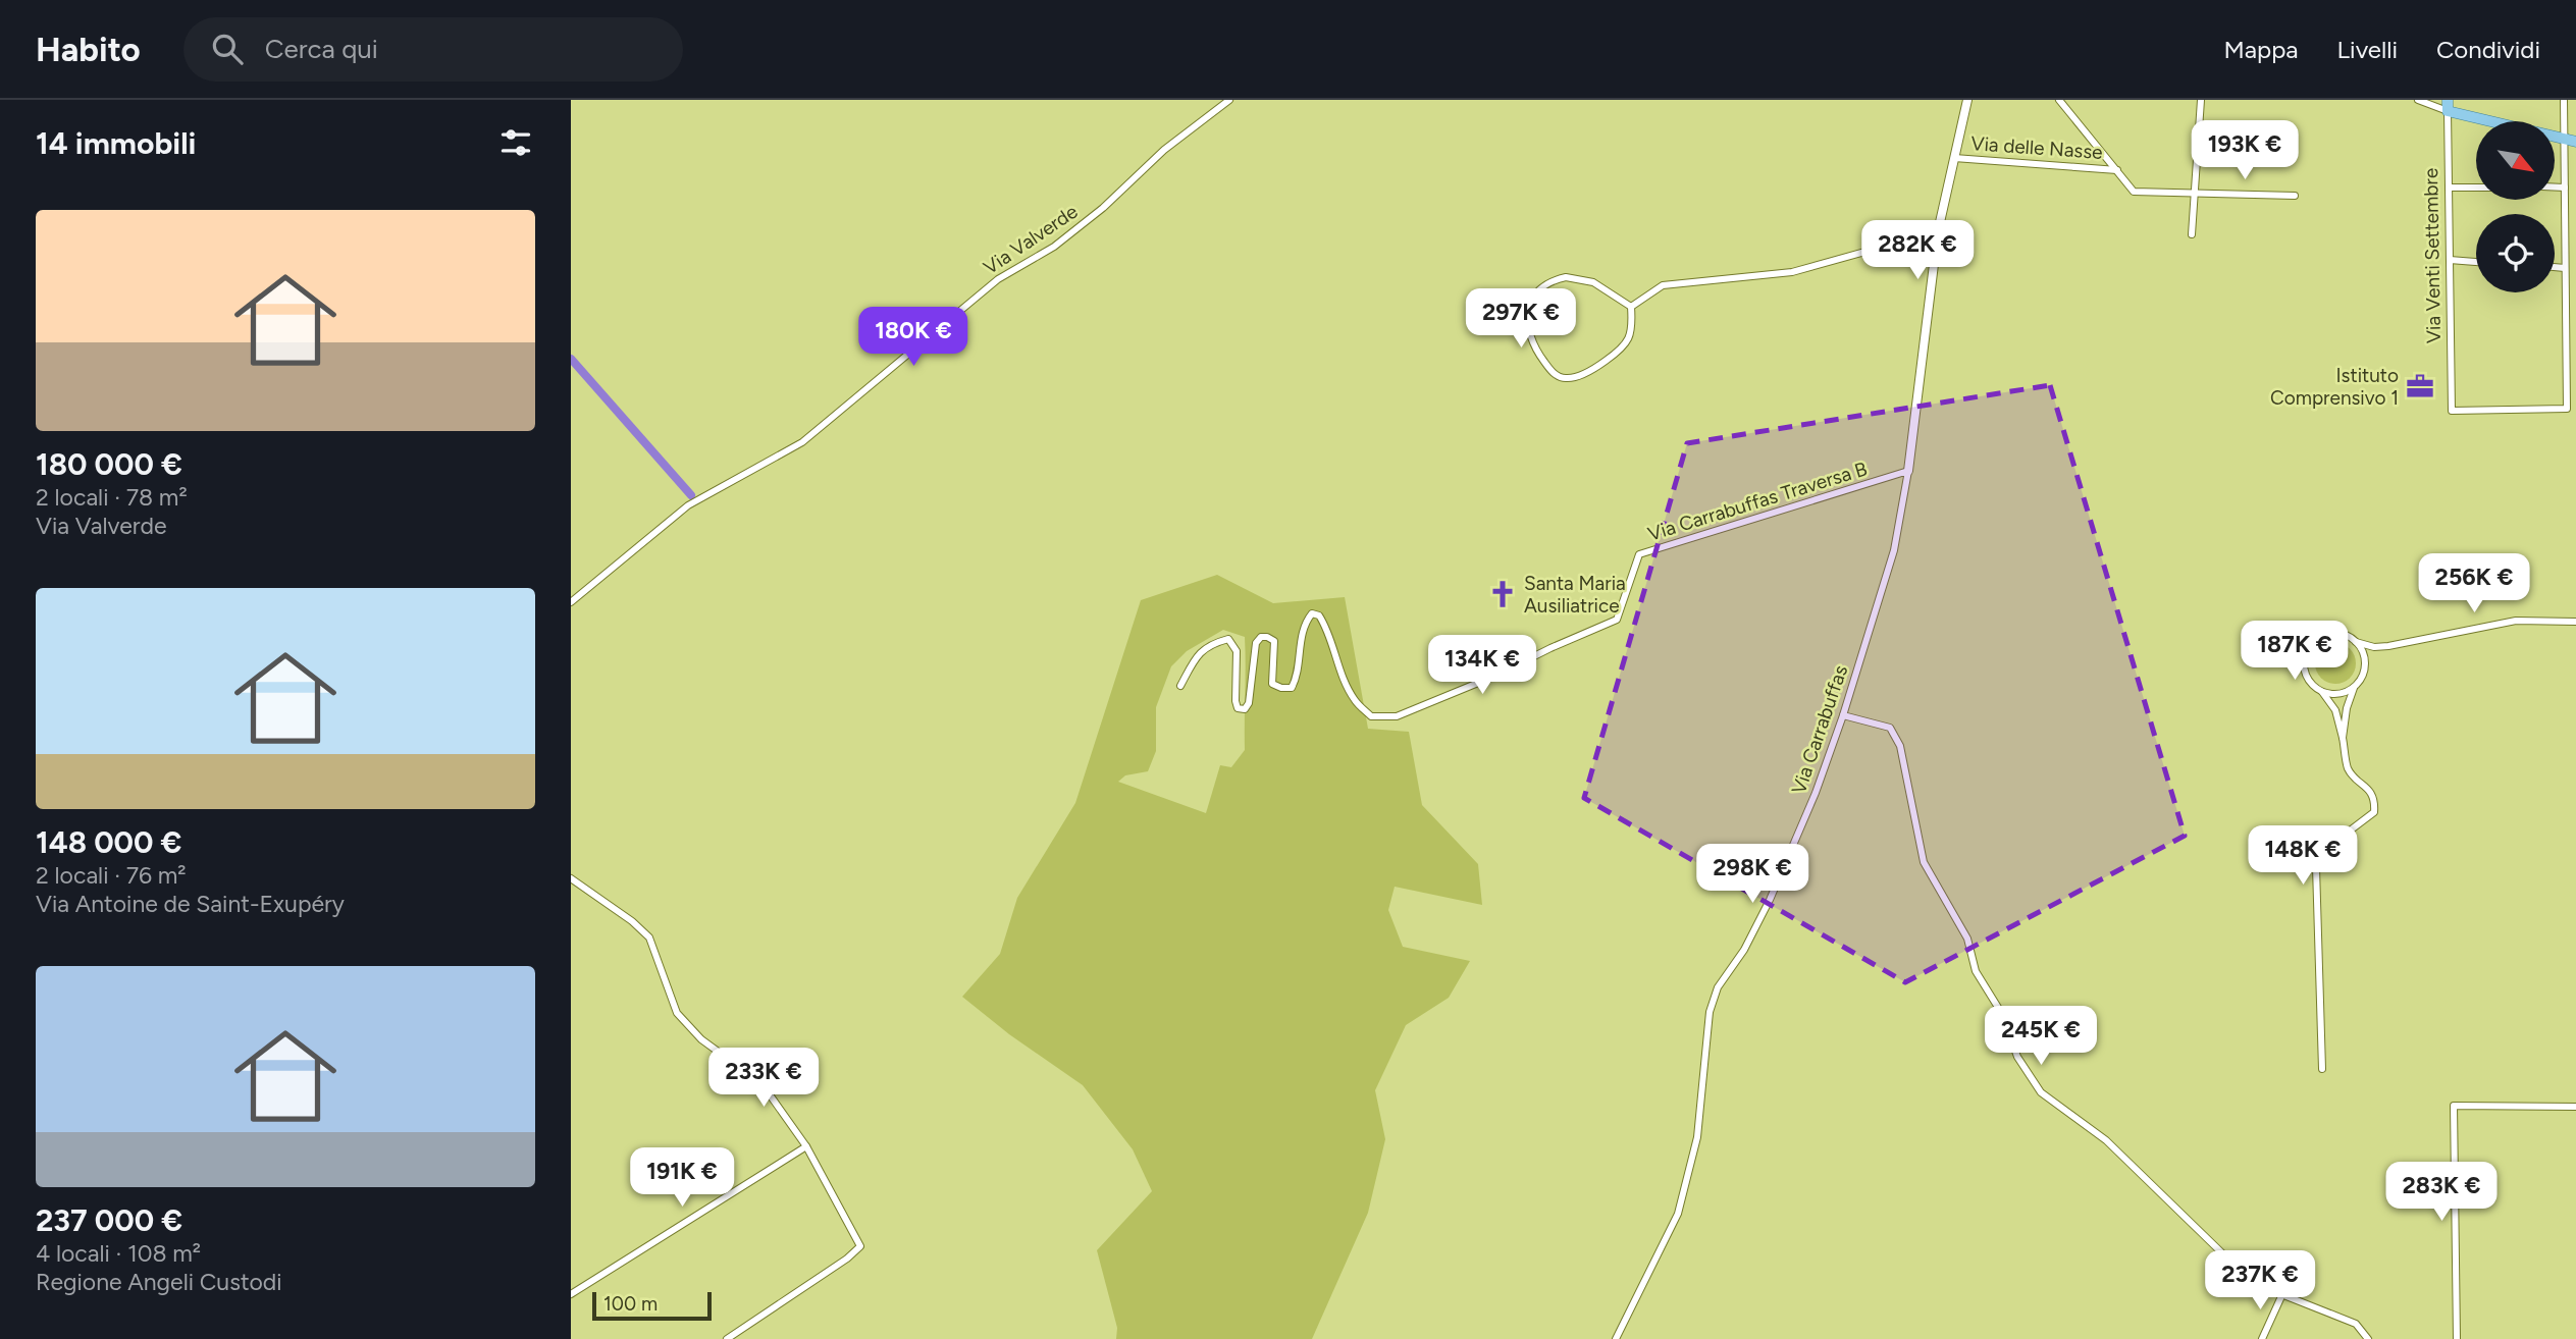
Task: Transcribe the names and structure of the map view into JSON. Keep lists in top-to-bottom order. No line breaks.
{"streets":{"street":["Via delle Nasse","Via Valverde","Via Venti Settembre","Via Carrabuffas Traversa B","Via Carrabuffas"]},"crossings":[["Via delle Nasse","Via Carrabuffas"],["Via Carrabuffas Traversa B","Via Carrabuffas"]],"places":{"office":["Istituto Comprensivo 1"],"church":["Santa Maria Ausiliatrice"]},"scale_bar":"100 m","north":"bottom right","page":{"header":"Habito","search":"Cerca qui","nav":["Mappa","Livelli","Condividi"],"heading":"14 immobili","price":["193K €","282K €","297K €","180K €","256K €","187K €","134K €","148K €","298K €","245K €","233K €","191K €","283K €","237K €"],"list":[{"name":"180 000 €","note":"2 locali · 78 m² · Via Valverde"},{"name":"148 000 €","note":"2 locali · 76 m² · Via Antoine de Saint-Exupéry"},{"name":"237 000 €","note":"4 locali · 108 m² · Regione Angeli Custodi"}],"scale":"100 m"}}
